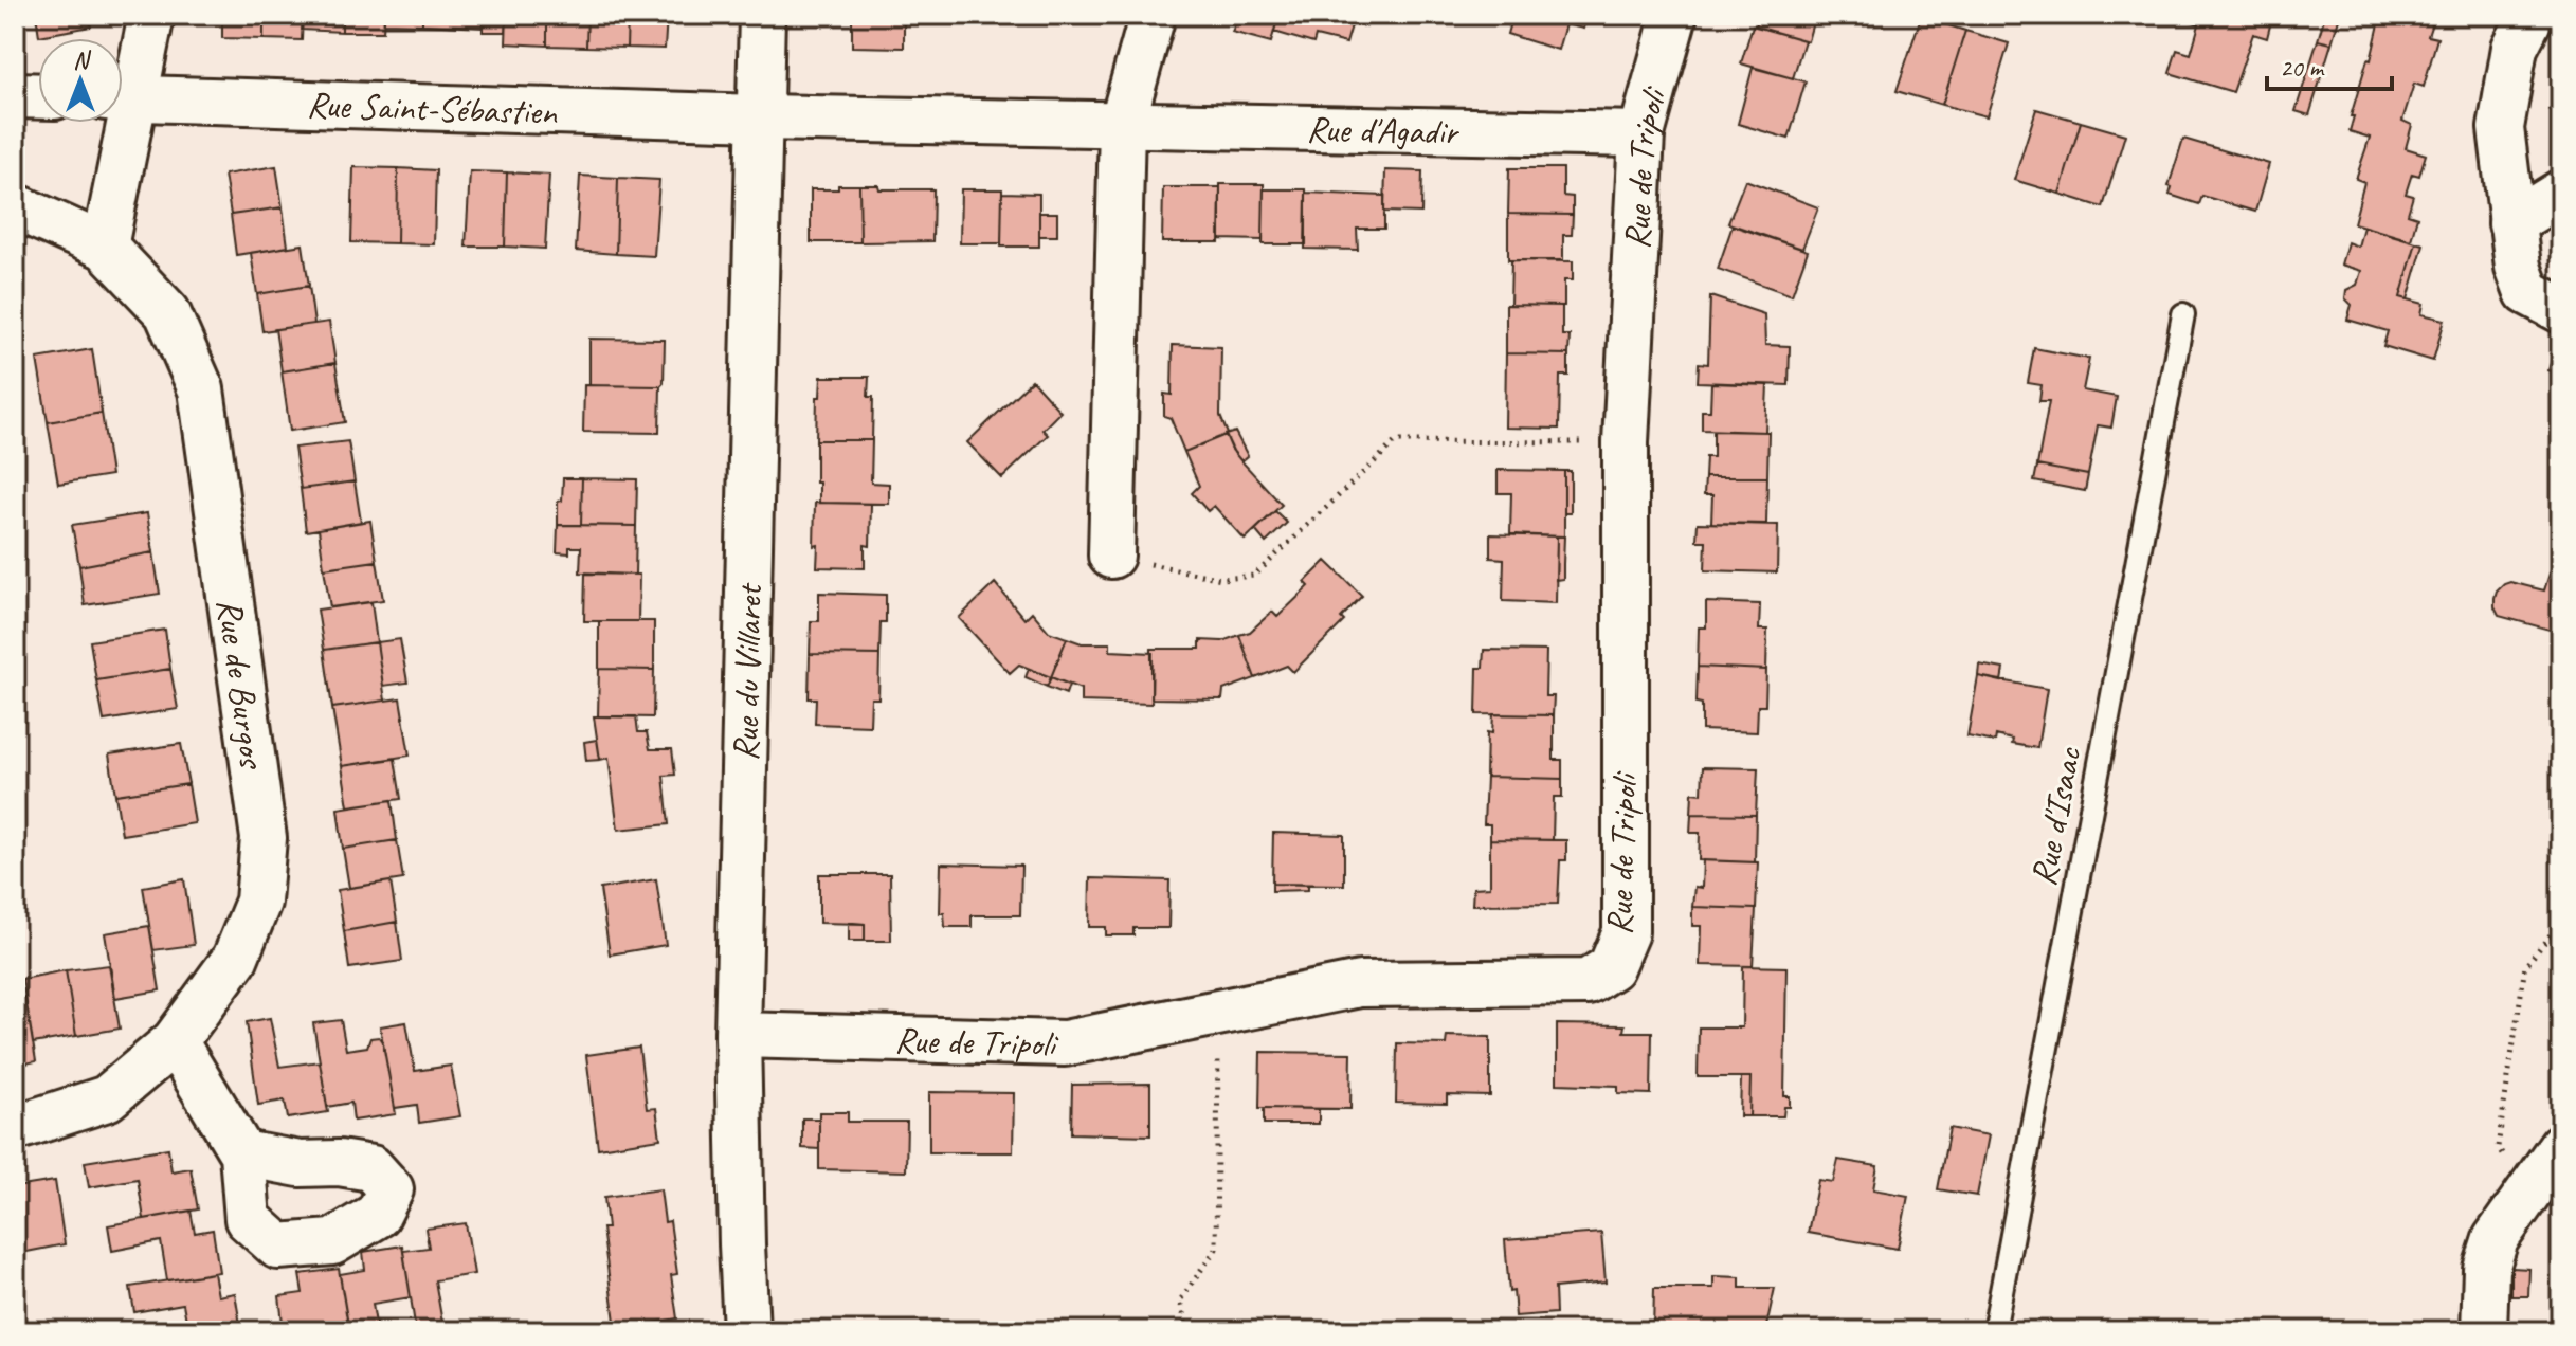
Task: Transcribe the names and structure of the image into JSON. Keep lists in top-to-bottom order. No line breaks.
{"streets":{"street":["Rue Saint-Sébastien","Rue d'Agadir","Rue de Tripoli","Rue du Villaret","Rue de Burgos"],"lane":["Rue d'Isaac"]},"crossings":[["Rue Saint-Sébastien","Rue d'Agadir"],["Rue Saint-Sébastien","Rue du Villaret"],["Rue d'Agadir","Rue de Tripoli"],["Rue d'Agadir","Rue du Villaret"],["Rue de Tripoli","Rue du Villaret"]],"scale_bar":"20 m","north":"top"}
